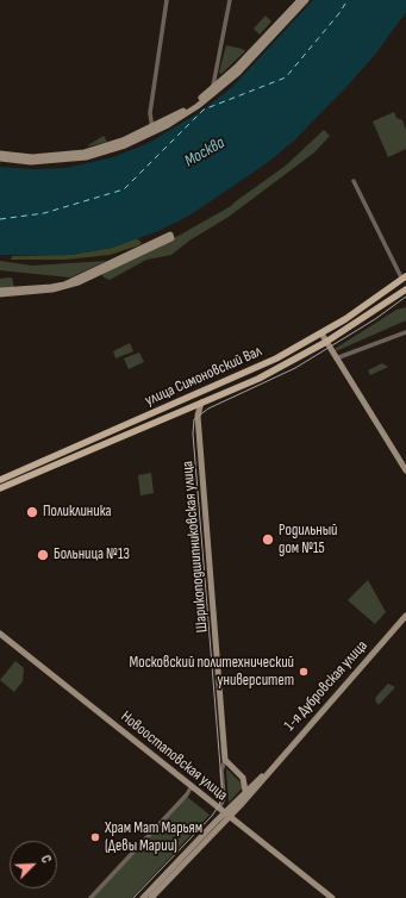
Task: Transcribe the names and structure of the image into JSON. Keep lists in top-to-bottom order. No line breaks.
{"streets":{"main road":["улица Симоновский Вал","Шарикоподшипниковская улица","1-я Дубровская улица","Новоостаповская улица"]},"crossings":[["улица Симоновский Вал","Шарикоподшипниковская улица"],["Шарикоподшипниковская улица","1-я Дубровская улица"],["Шарикоподшипниковская улица","Новоостаповская улица"],["1-я Дубровская улица","Новоостаповская улица"]],"water":["Москва"],"places":["Поликлиника","Родильный дом №15","Больница №13","Московский политехнический университет","Храм Мат Марьям (Девы Марии)"],"north":"top right"}
